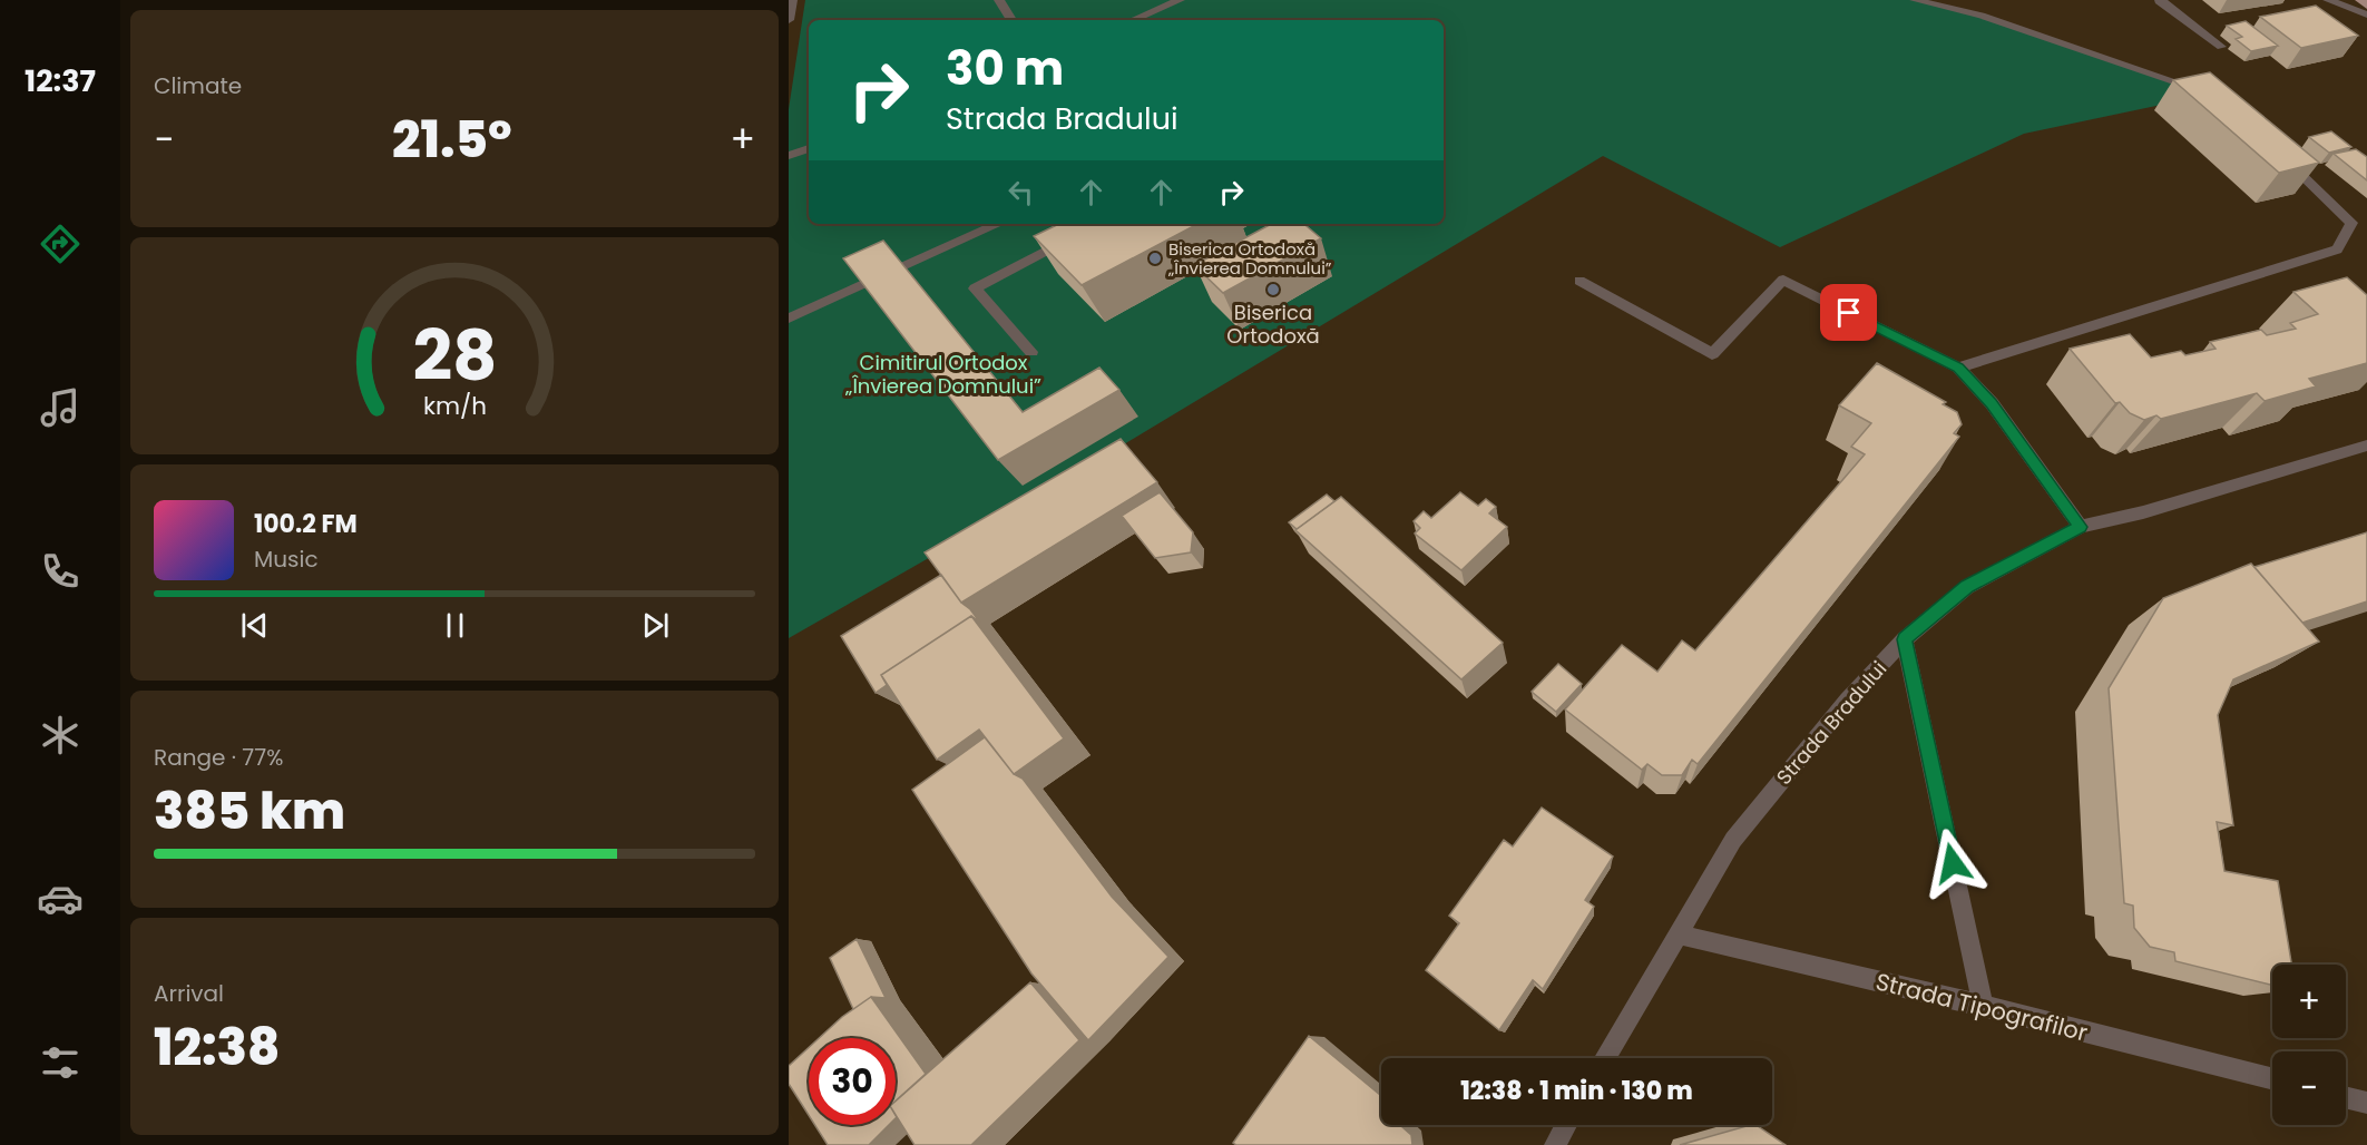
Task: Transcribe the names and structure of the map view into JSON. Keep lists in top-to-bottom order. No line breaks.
{"streets":{"street":["Strada Bradului","Strada Tipografilor"]},"crossings":[["Strada Bradului","Strada Tipografilor"]],"parks":["Cimitirul Ortodox „Învierea Domnului”"],"places":["Biserica Ortodoxă „Învierea Domnului”","Biserica Ortodoxă"],"page":{"tabs":"12:37","tile":["Climate",["Range · 77%","385 km"],["Arrival","12:38"]],"turn":["30 m","Strada Bradului"],"heat":["−","21.5°","+"],"song":["100.2 FM","Music"],"map_buttons":["+","−"],"limit":"30","trip":"12:38 · 1 min · 130 m","gauge":["28","km/h"]}}
